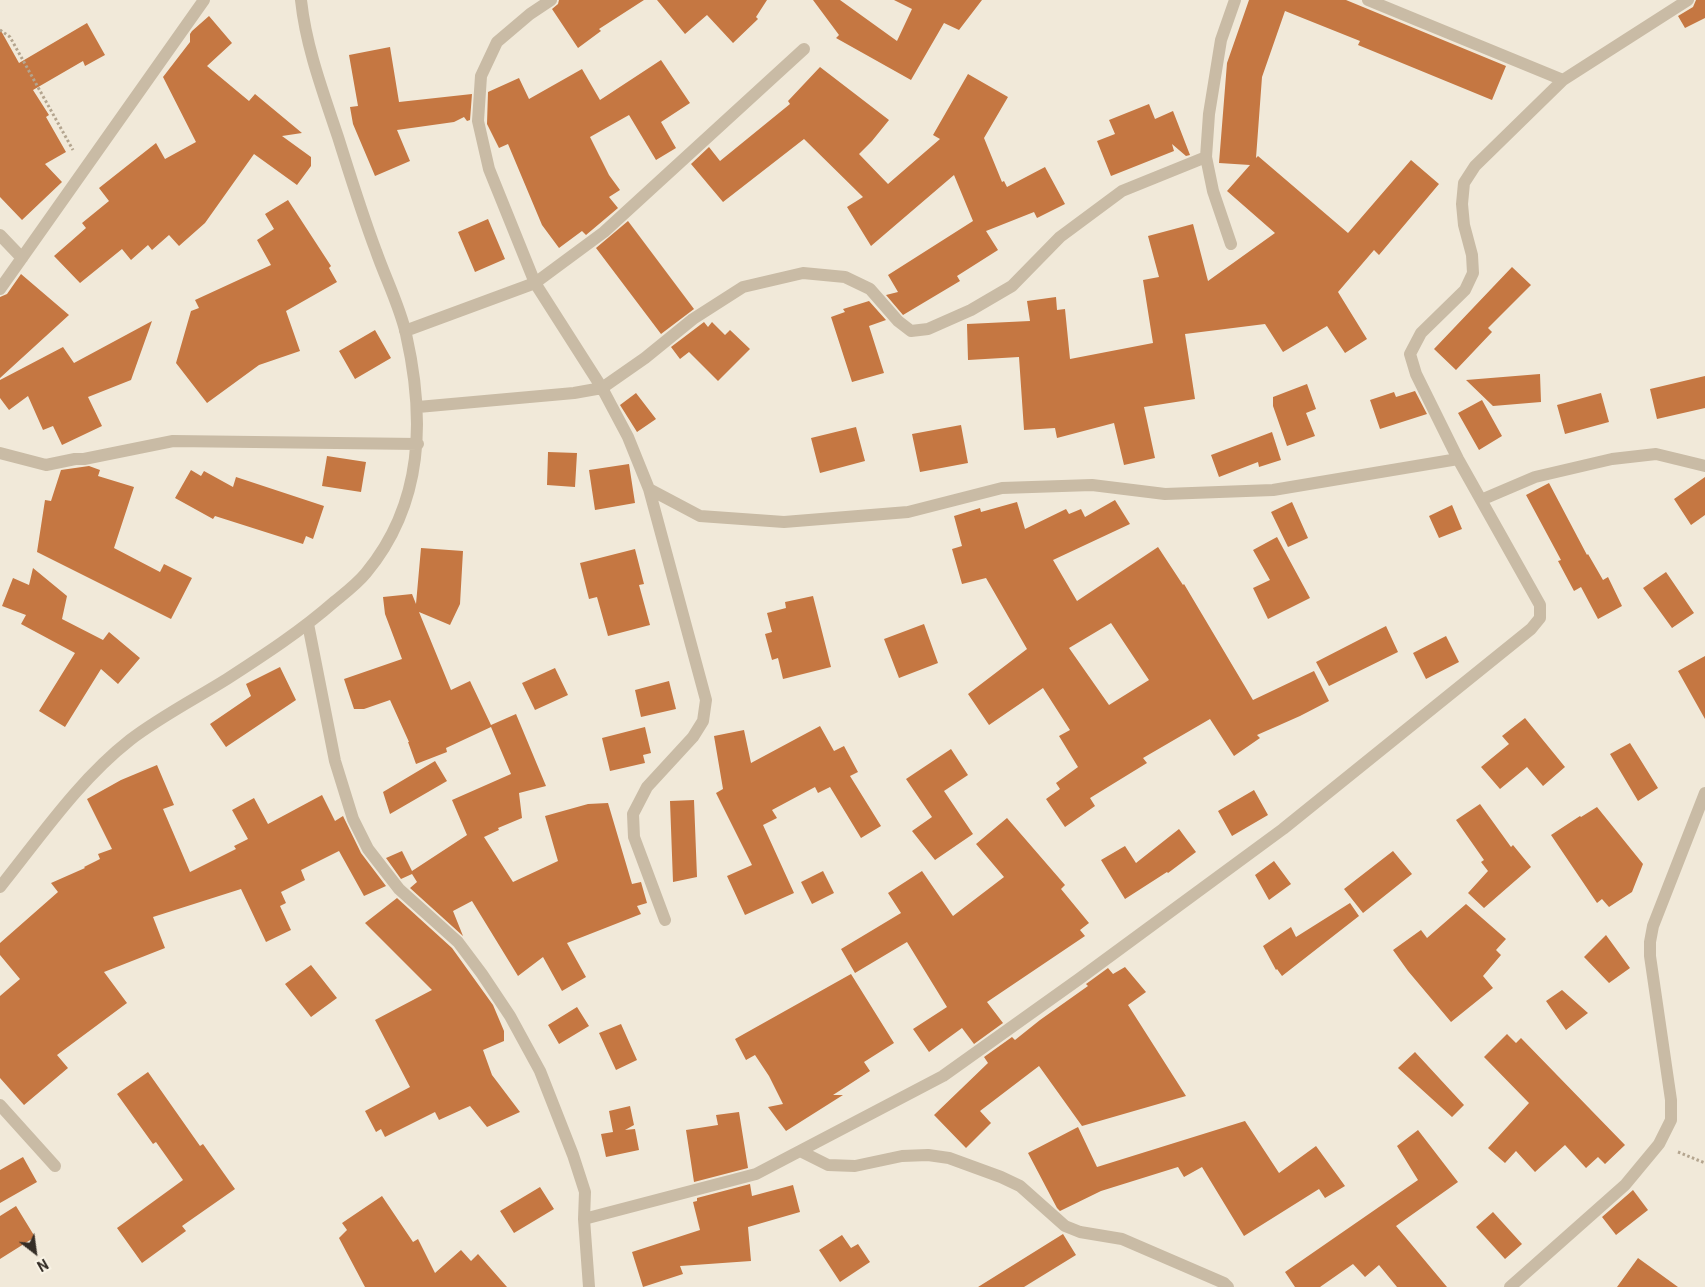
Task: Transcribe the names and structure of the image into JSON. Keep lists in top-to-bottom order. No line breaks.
{"north":"bottom right"}
